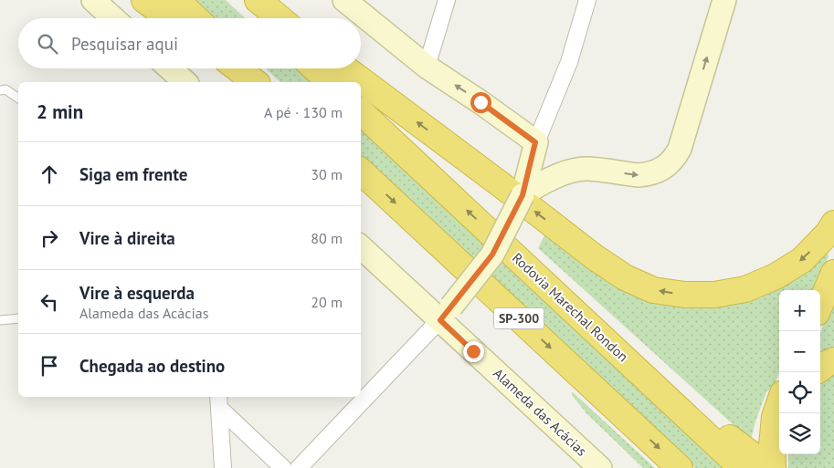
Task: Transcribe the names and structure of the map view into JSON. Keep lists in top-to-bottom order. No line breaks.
{"streets":{"highway":["Rodovia Marechal Rondon","SP-300"],"main road":["Alameda das Acácias"]},"page":{"search":"Pesquisar aqui","heading":["2 min","A pé · 130 m"],"list":[["Siga em frente","30 m"],["Vire à direita","80 m"],["Vire à esquerda","Alameda das Acácias","20 m"],"Chegada ao destino"],"map_buttons":["+","−"]}}
